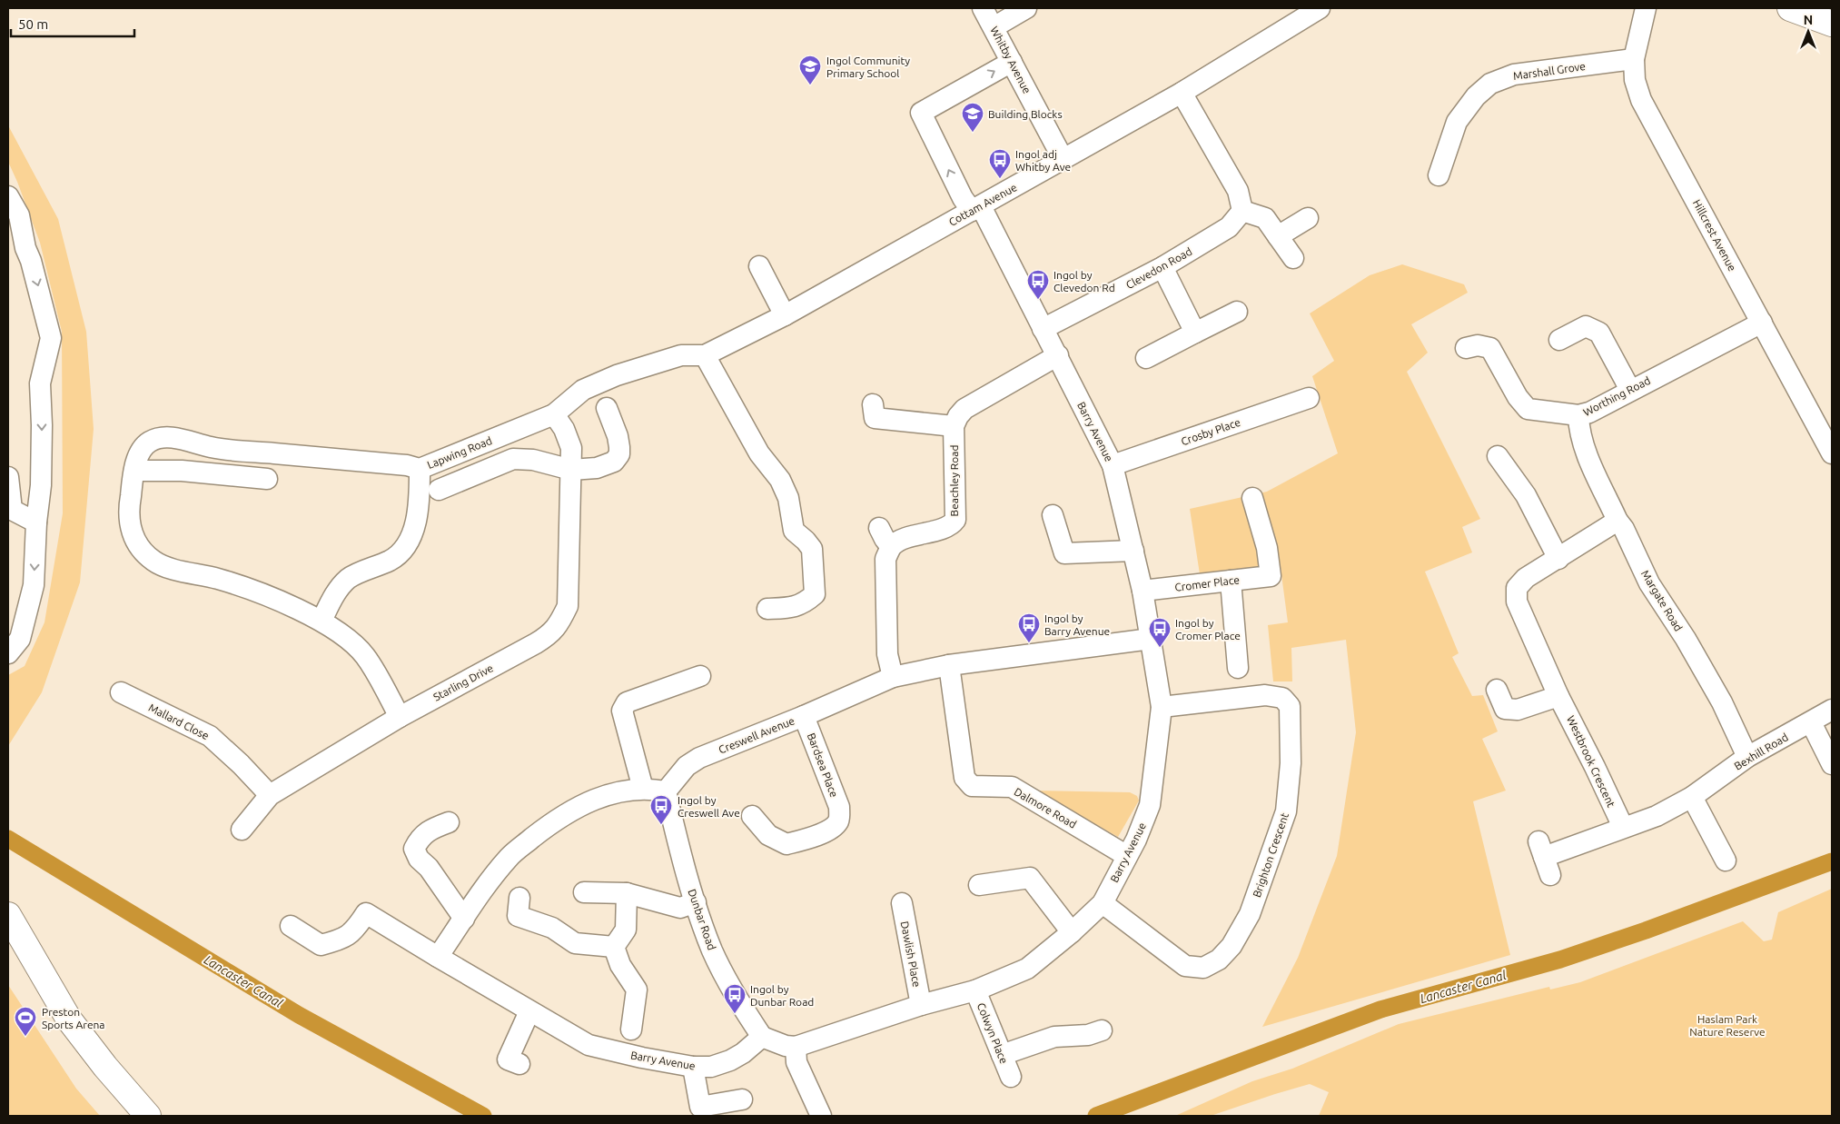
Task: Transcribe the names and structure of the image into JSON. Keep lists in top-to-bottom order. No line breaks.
{"streets":{"street":["Whitby Avenue","Marshall Grove","Cottam Avenue","Hillcrest Avenue","Clevedon Road","Worthing Road","Barry Avenue","Crosby Place","Lapwing Road","Beachley Road","Cromer Place","Margate Road","Starling Drive","Mallard Close","Creswell Avenue","Bexhill Road","Westbrook Crescent","Bardsea Place","Dalmore Road","Brighton Crescent","Dunbar Road","Dawlish Place","Colwyn Place"]},"crossings":[["Whitby Avenue","Cottam Avenue"],["Whitby Avenue","Barry Avenue"],["Marshall Grove","Hillcrest Avenue"],["Cottam Avenue","Barry Avenue"],["Cottam Avenue","Lapwing Road"],["Hillcrest Avenue","Worthing Road"],["Clevedon Road","Barry Avenue"],["Worthing Road","Margate Road"],["Barry Avenue","Crosby Place"],["Barry Avenue","Cromer Place"],["Barry Avenue","Creswell Avenue"],["Barry Avenue","Dalmore Road"],["Barry Avenue","Brighton Crescent"],["Barry Avenue","Dunbar Road"],["Barry Avenue","Dawlish Place"],["Barry Avenue","Colwyn Place"],["Lapwing Road","Starling Drive"],["Margate Road","Bexhill Road"],["Margate Road","Westbrook Crescent"],["Starling Drive","Mallard Close"],["Creswell Avenue","Bardsea Place"],["Creswell Avenue","Dalmore Road"],["Creswell Avenue","Dunbar Road"],["Bexhill Road","Westbrook Crescent"]],"water":["Lancaster Canal"],"parks":["Haslam Park Nature Reserve"],"places":{"school or university":["Ingol Community Primary School","Building Blocks"],"bus stop":["Ingol adj Whitby Ave","Ingol by Clevedon Rd","Ingol by Barry Avenue","Ingol by Cromer Place","Ingol by Creswell Ave","Ingol by Dunbar Road"],"sports":["Preston Sports Arena"]},"scale_bar":"50 m","north":"top"}
